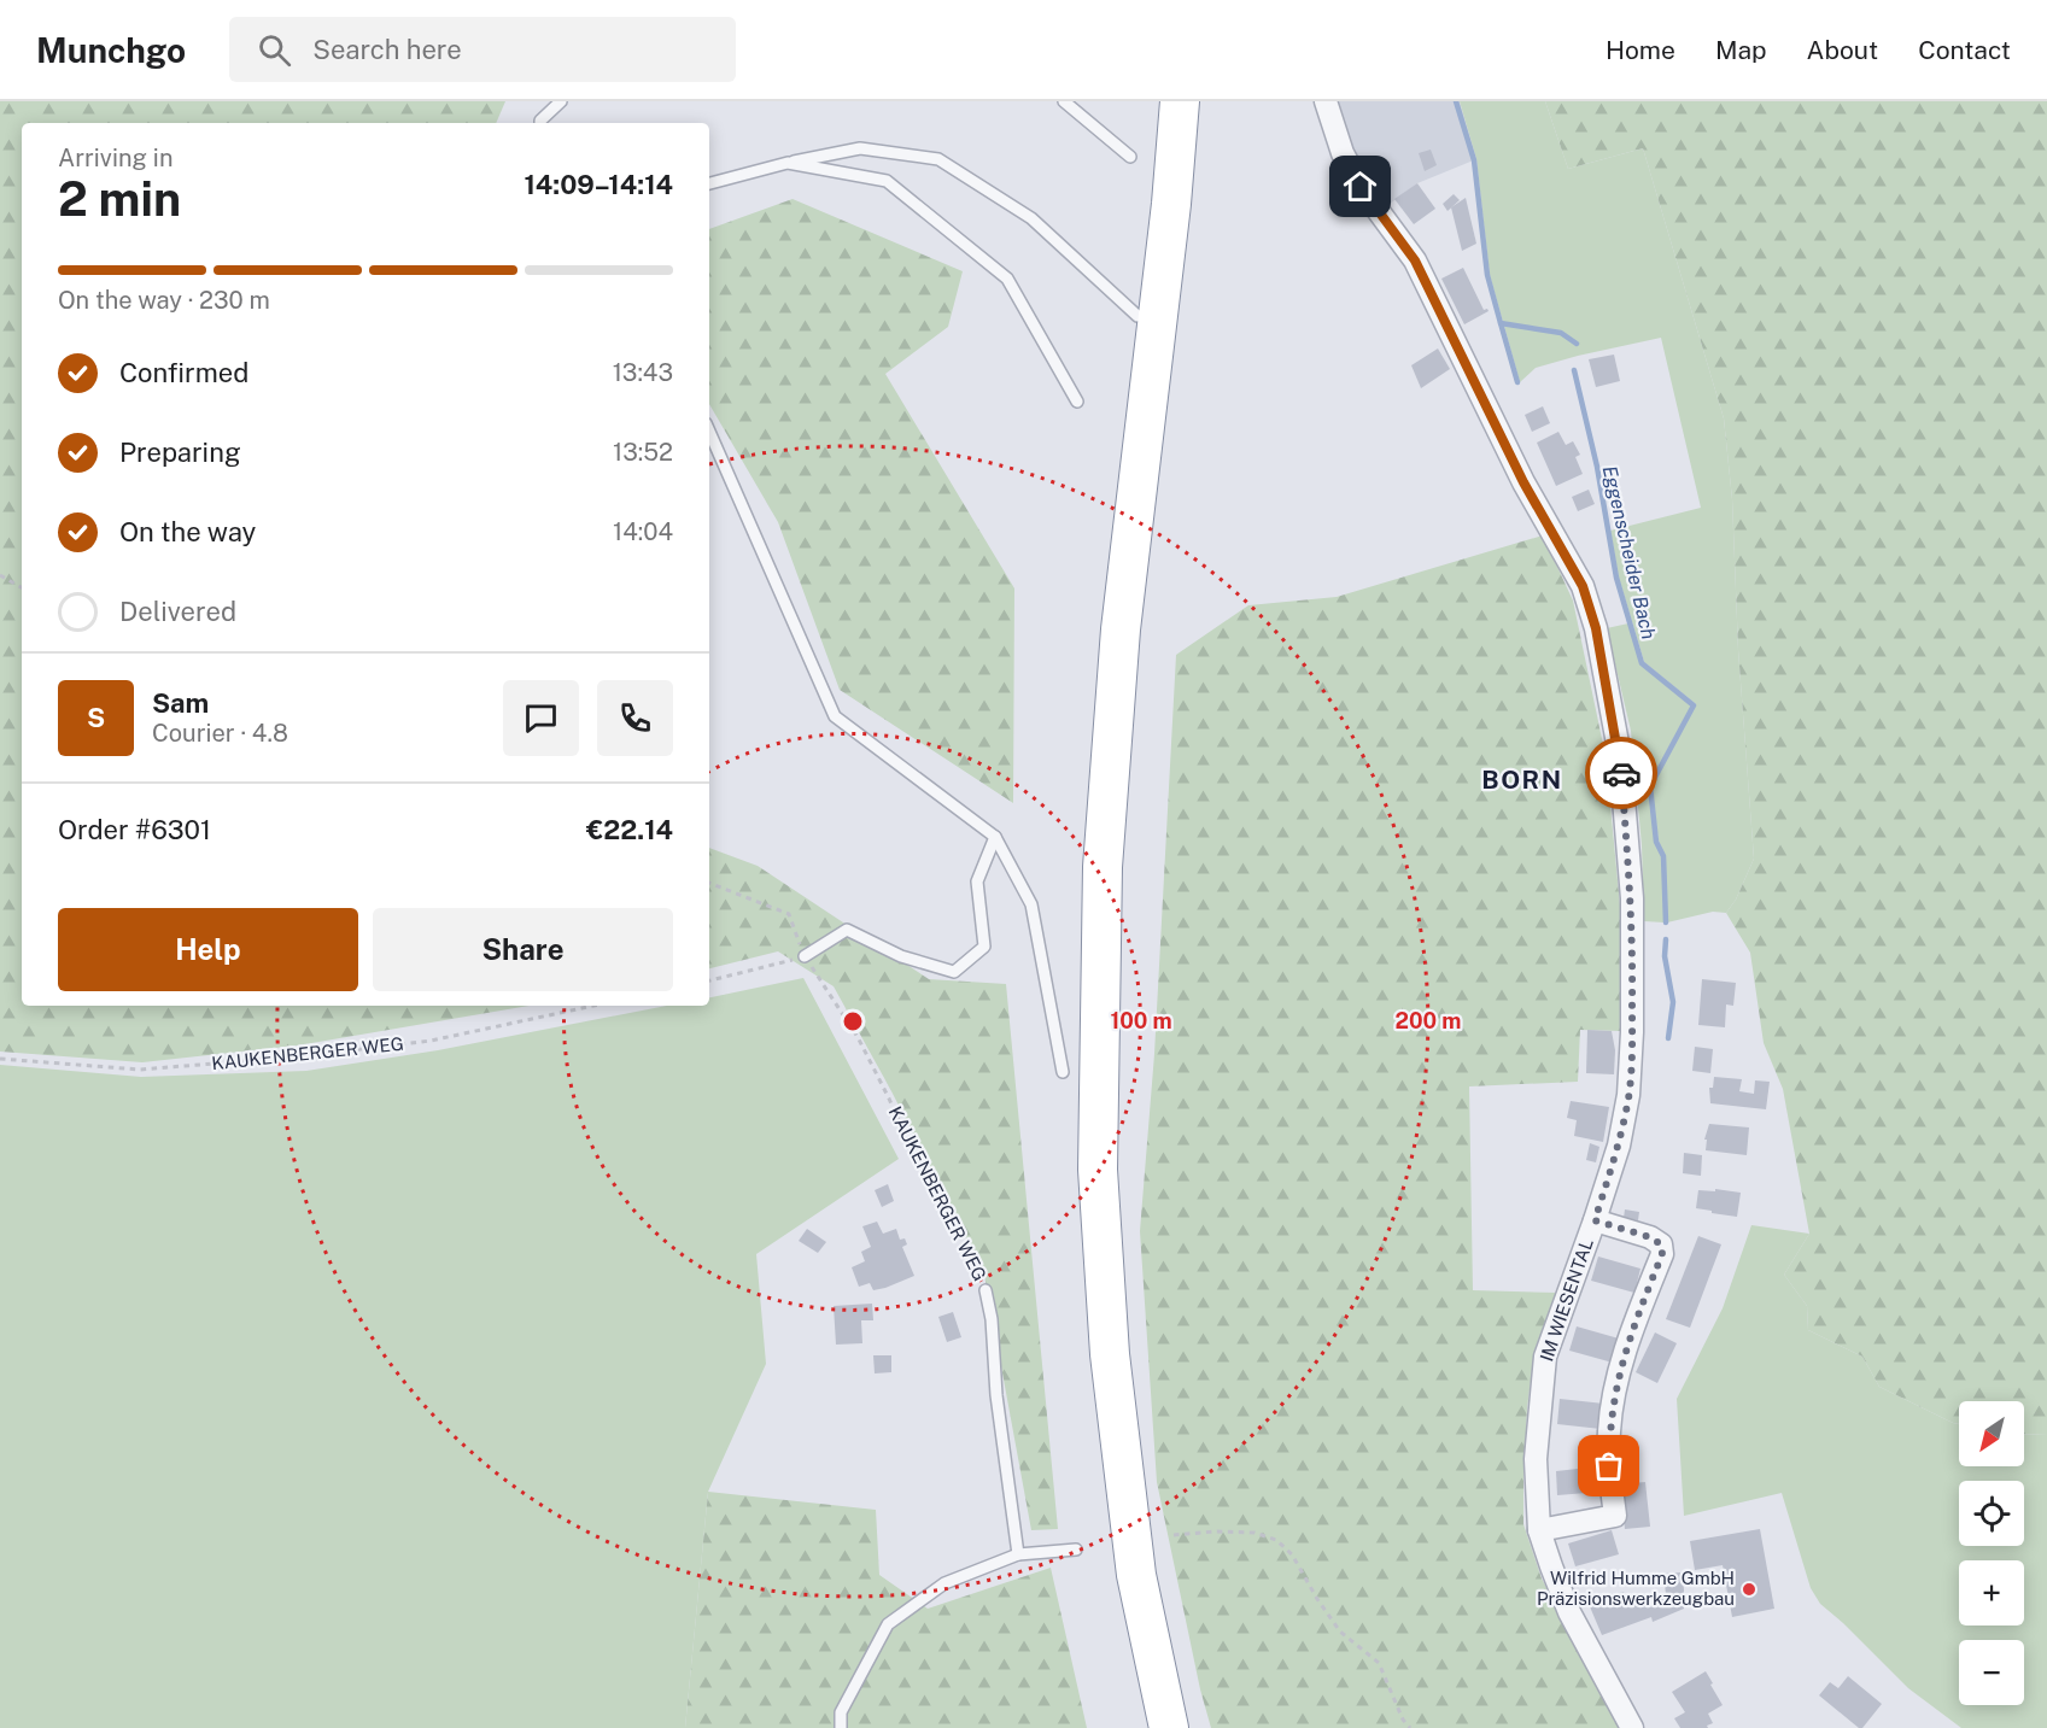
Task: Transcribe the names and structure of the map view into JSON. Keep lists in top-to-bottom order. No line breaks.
{"streets":{"street":["IM WIESENTAL"],"lane":["KAUKENBERGER WEG"]},"districts":["BORN"],"water":["Eggenscheider Bach"],"places":["Wilfrid Humme GmbH Präzisionswerkzeugbau"],"north":"bottom left","page":{"header":"Munchgo","search":"Search here","nav":["Home","Map","About","Contact"],"heading":["2 min","Arriving in","14:09–14:14"],"panel":["Sam","Courier · 4.8","Order #6301","€22.14"],"bar":"On the way · 230 m","list":[["Confirmed","13:43"],["Preparing","13:52"],["On the way","14:04"],"Delivered"],"round":"S","buttons":["Help","Share"],"map_buttons":["+","−"]},"rings":["100 m","200 m"]}
